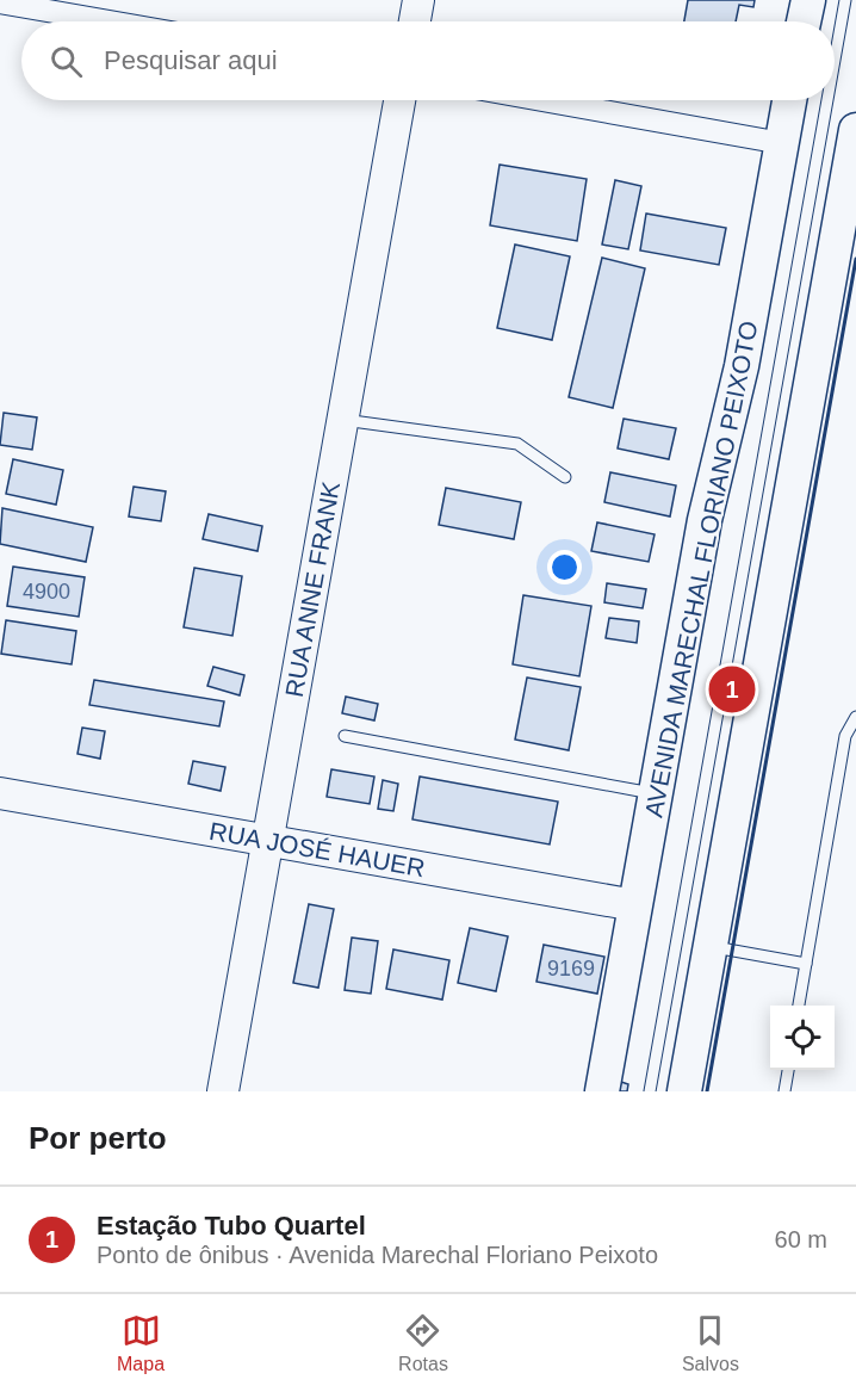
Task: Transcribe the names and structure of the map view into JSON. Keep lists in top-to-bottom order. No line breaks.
{"streets":{"main road":["AVENIDA MARECHAL FLORIANO PEIXOTO","RUA ANNE FRANK","RUA JOSÉ HAUER"]},"crossings":[["AVENIDA MARECHAL FLORIANO PEIXOTO","RUA JOSÉ HAUER"],["RUA ANNE FRANK","RUA JOSÉ HAUER"]],"house_numbers":["4900","9169"],"page":{"search":"Pesquisar aqui","pins":"1","heading":"Por perto","list":[{"mark":"1","name":"Estação Tubo Quartel","note":"Ponto de ônibus · Avenida Marechal Floriano Peixoto","value":"60 m"}],"nav":["Mapa","Rotas","Salvos"]}}
